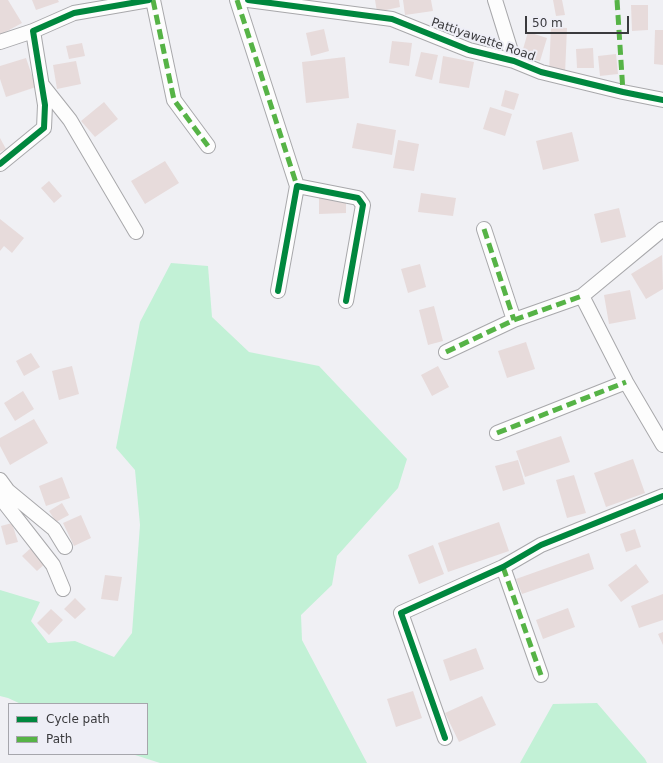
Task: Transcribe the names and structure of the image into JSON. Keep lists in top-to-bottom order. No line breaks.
{"streets":{"street":["Pattiyawatte Road"]},"legend":["Cycle path","Path"],"scale_bar":"50 m"}
